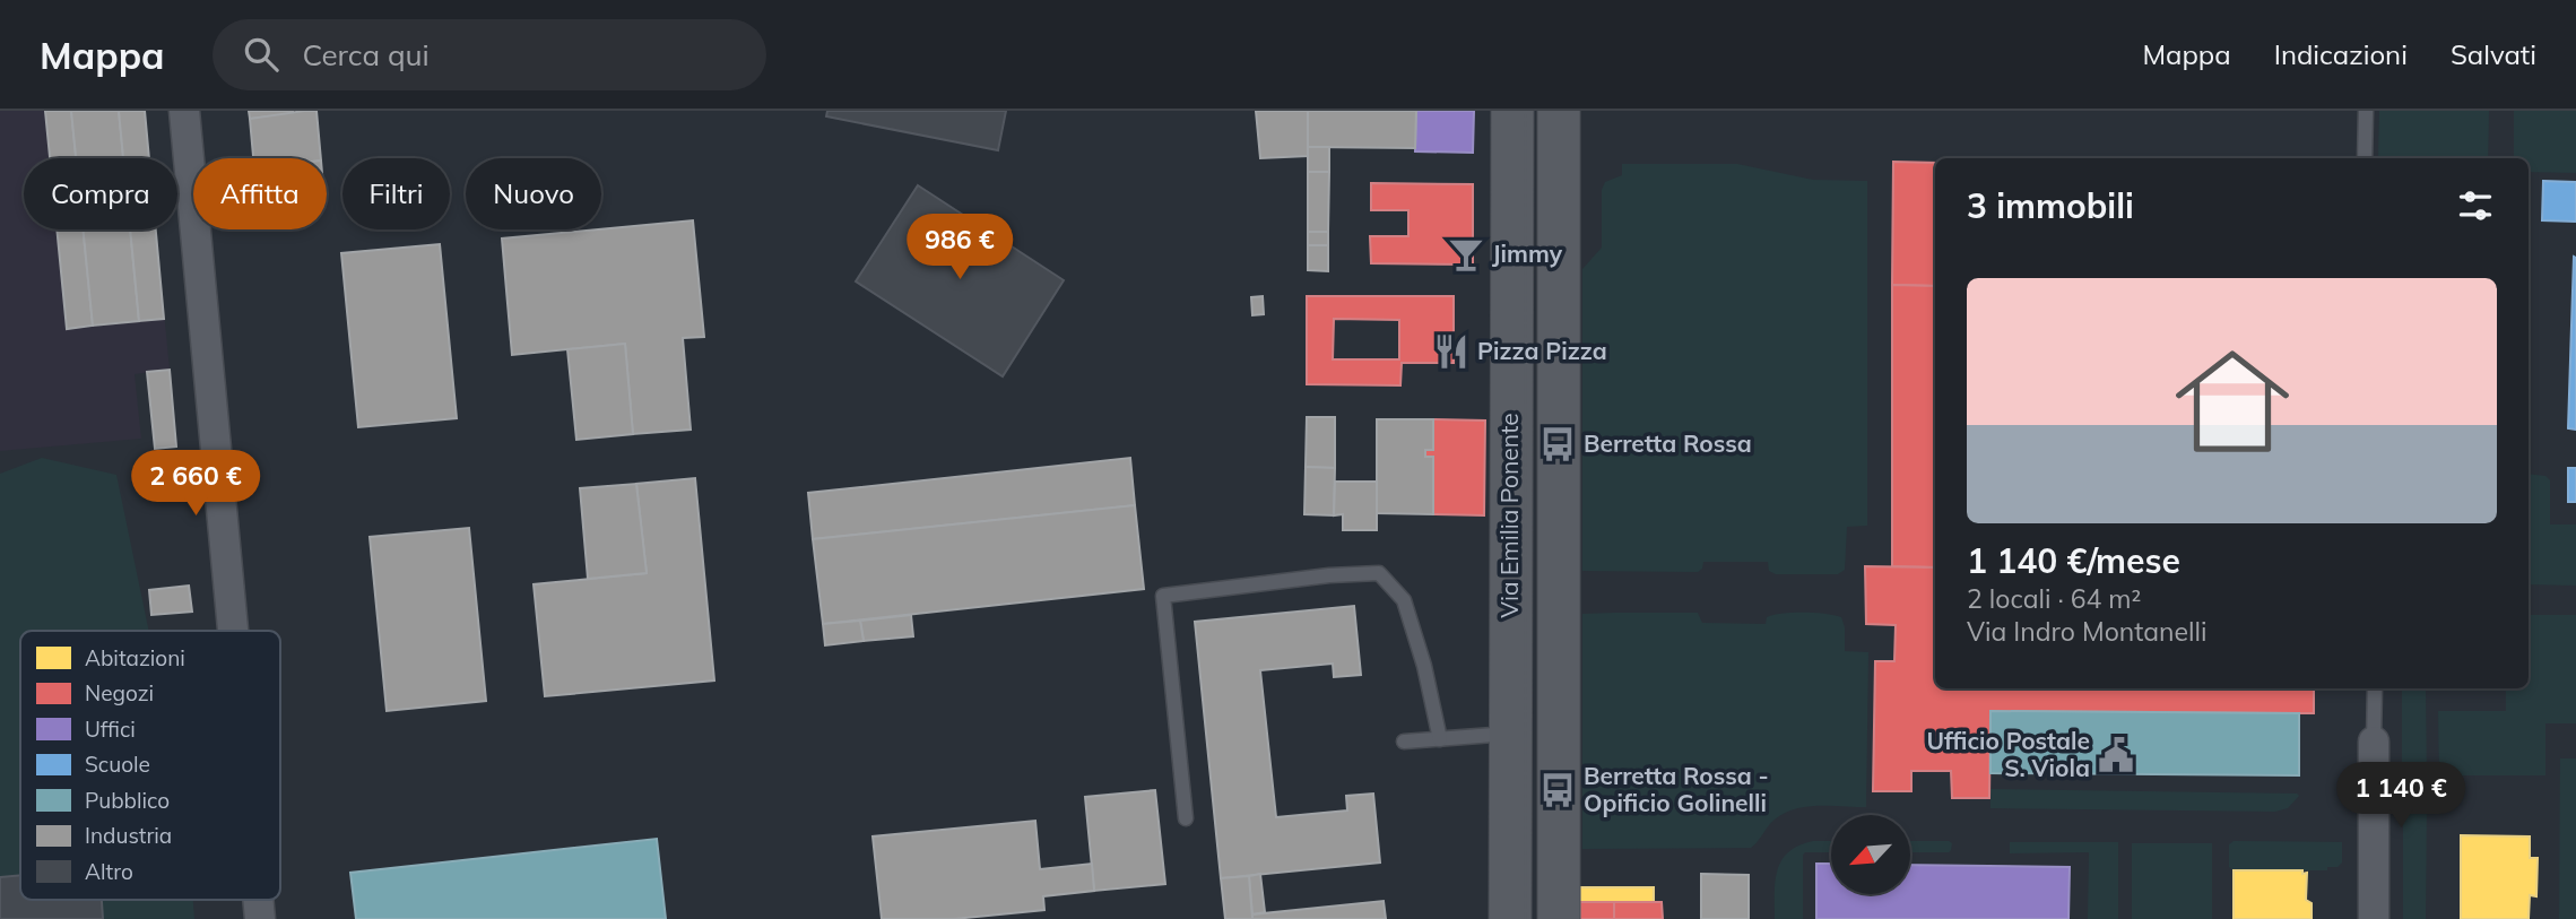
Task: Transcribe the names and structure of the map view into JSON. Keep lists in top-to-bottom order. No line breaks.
{"streets":{"main road":["Via Emilia Ponente"]},"places":{"bar":["Jimmy"],"restaurant":["Pizza Pizza"],"bus stop":["Berretta Rossa","Berretta Rossa - Opificio Golinelli"],"public building":["Ufficio Postale S. Viola"]},"legend":["Abitazioni","Negozi","Uffici","Scuole","Pubblico","Industria","Altro"],"north":"bottom left","page":{"header":"Mappa","search":"Cerca qui","nav":["Mappa","Indicazioni","Salvati"],"chip":["Compra","Affitta","Filtri","Nuovo"],"heading":"3 immobili","price":["986 €","2 660 €","1 140 €"],"list":[{"name":"1 140 €/mese","note":"2 locali · 64 m² · Via Indro Montanelli"}]}}
